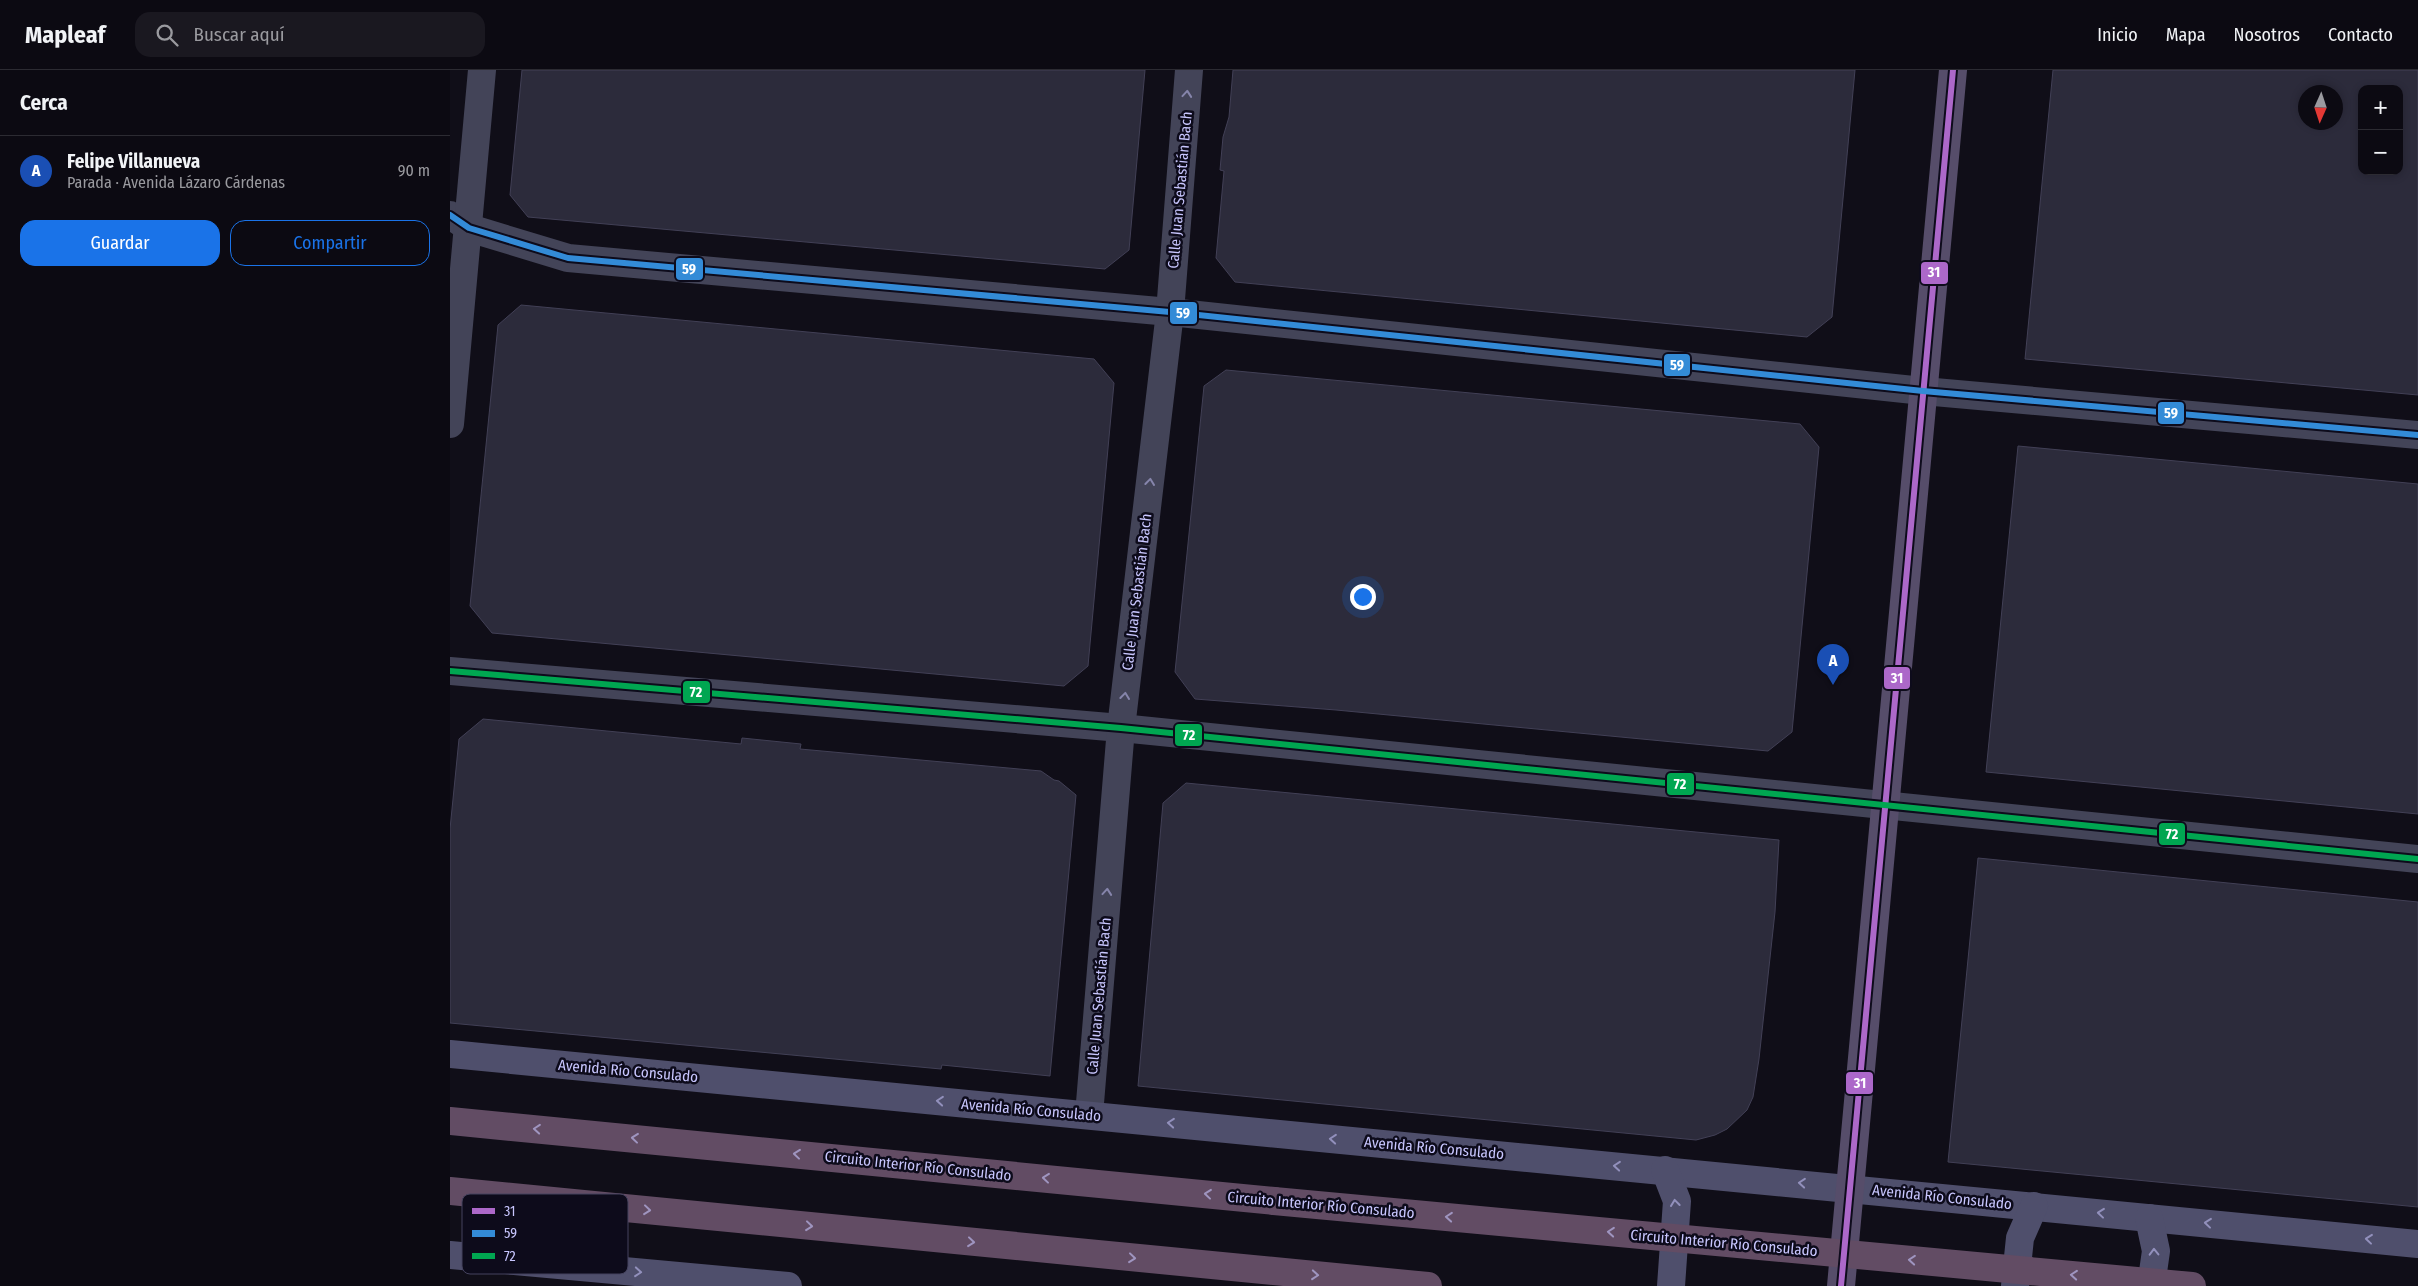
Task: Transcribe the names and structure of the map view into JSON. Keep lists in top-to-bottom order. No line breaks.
{"streets":{"highway":["Circuito Interior Río Consulado"],"main road":["Avenida Río Consulado"],"street":["Calle Juan Sebastián Bach"]},"crossings":[["Calle Juan Sebastián Bach","Avenida Río Consulado"]],"one_way":["Calle Juan Sebastián Bach","Avenida Río Consulado"],"lines":["transit line 31","transit line 59","transit line 72"],"legend":["31","59","72"],"north":"bottom","page":{"header":"Mapleaf","search":"Buscar aquí","nav":["Inicio","Mapa","Nosotros","Contacto"],"heading":"Cerca","map_buttons":["+","−"],"list":[{"mark":"A","name":"Felipe Villanueva","note":"Parada · Avenida Lázaro Cárdenas","value":"90 m"}],"buttons":["Guardar","Compartir"],"pins":"A"}}
